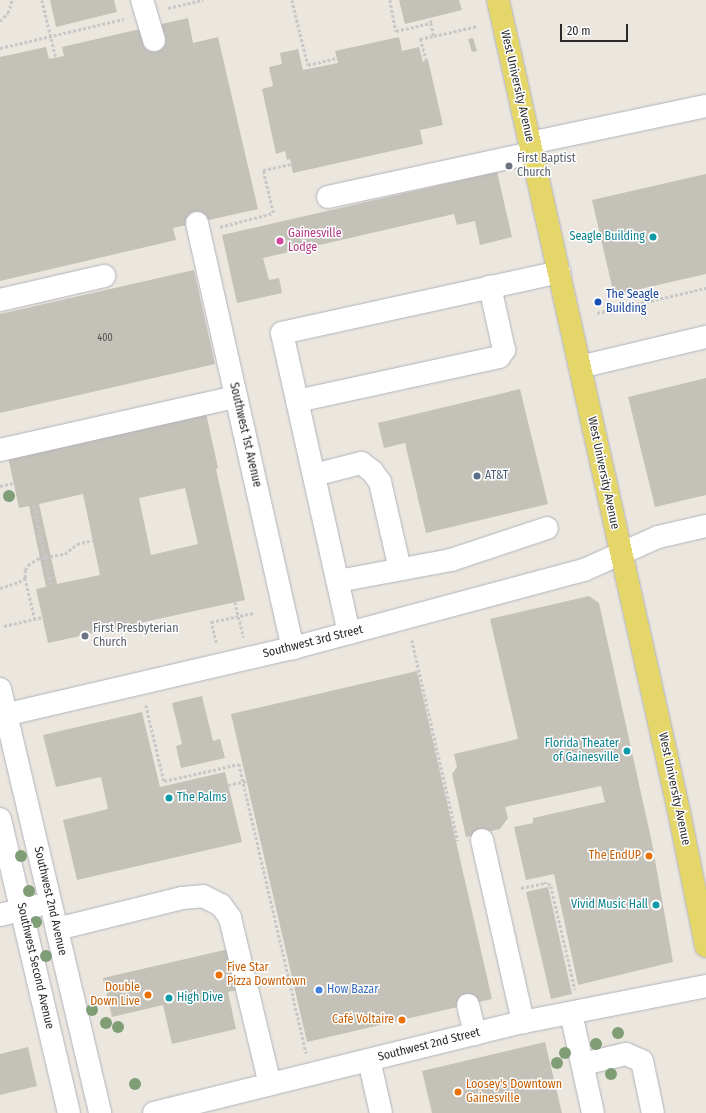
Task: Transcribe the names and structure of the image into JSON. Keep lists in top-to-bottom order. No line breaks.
{"streets":{"main road":["West University Avenue"],"street":["Southwest 1st Avenue","Southwest 3rd Street","Southwest 2nd Avenue","Southwest Second Avenue","Southwest 2nd Street"]},"crossings":[["West University Avenue","Southwest 3rd Street"],["Southwest 1st Avenue","Southwest 3rd Street"],["Southwest 3rd Street","Southwest 2nd Avenue"]],"places":["First Baptist Church","Seagle Building","Gainesville Lodge","The Seagle Building","AT&T","First Presbyterian Church","Florida Theater of Gainesville","The Palms","The EndUP","Vivid Music Hall","Five Star Pizza Downtown","How Bazar","Double Down Live","High Dive","Café Voltaire","Loosey's Downtown Gainesville"],"house_numbers":["400"],"scale_bar":"20 m"}
